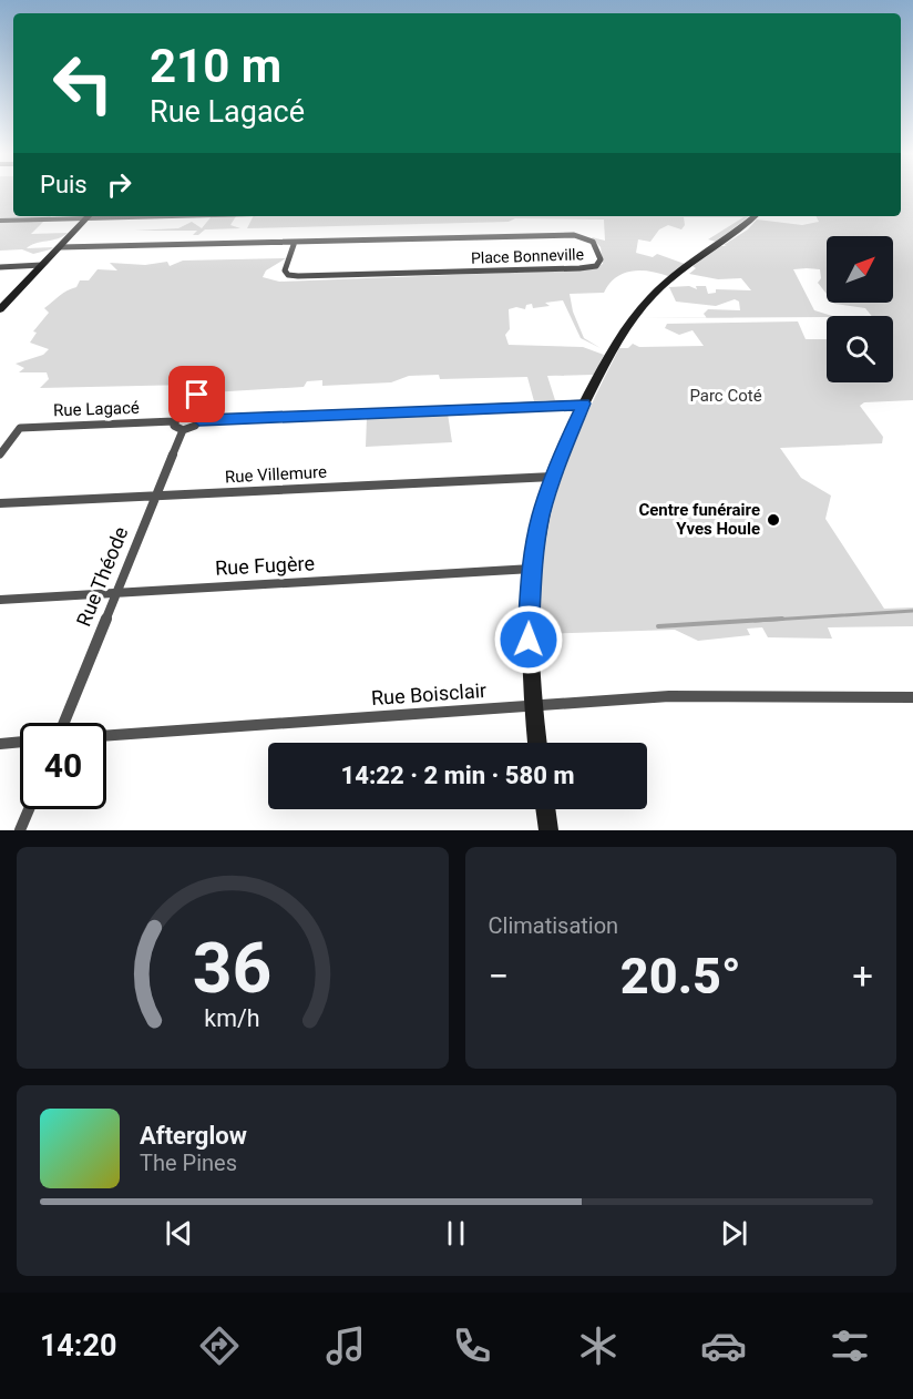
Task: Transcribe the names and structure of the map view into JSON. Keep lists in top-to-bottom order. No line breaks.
{"streets":{"street":["Place Bonneville","Rue Lagacé","Rue Villemure","Rue Fugère","Rue Théode","Rue Boisclair"]},"crossings":[["Rue Villemure","Rue Théode"],["Rue Fugère","Rue Théode"]],"parks":["Parc Coté"],"places":["Centre funéraire Yves Houle"],"north":"top right","page":{"turn":["210 m","Rue Lagacé"],"then":"Puis","limit":"40","trip":"14:22 · 2 min · 580 m","tile":"Climatisation","heat":["−","20.5°","+"],"song":["Afterglow","The Pines"],"tabs":"14:20","gauge":["36","km/h"]}}
